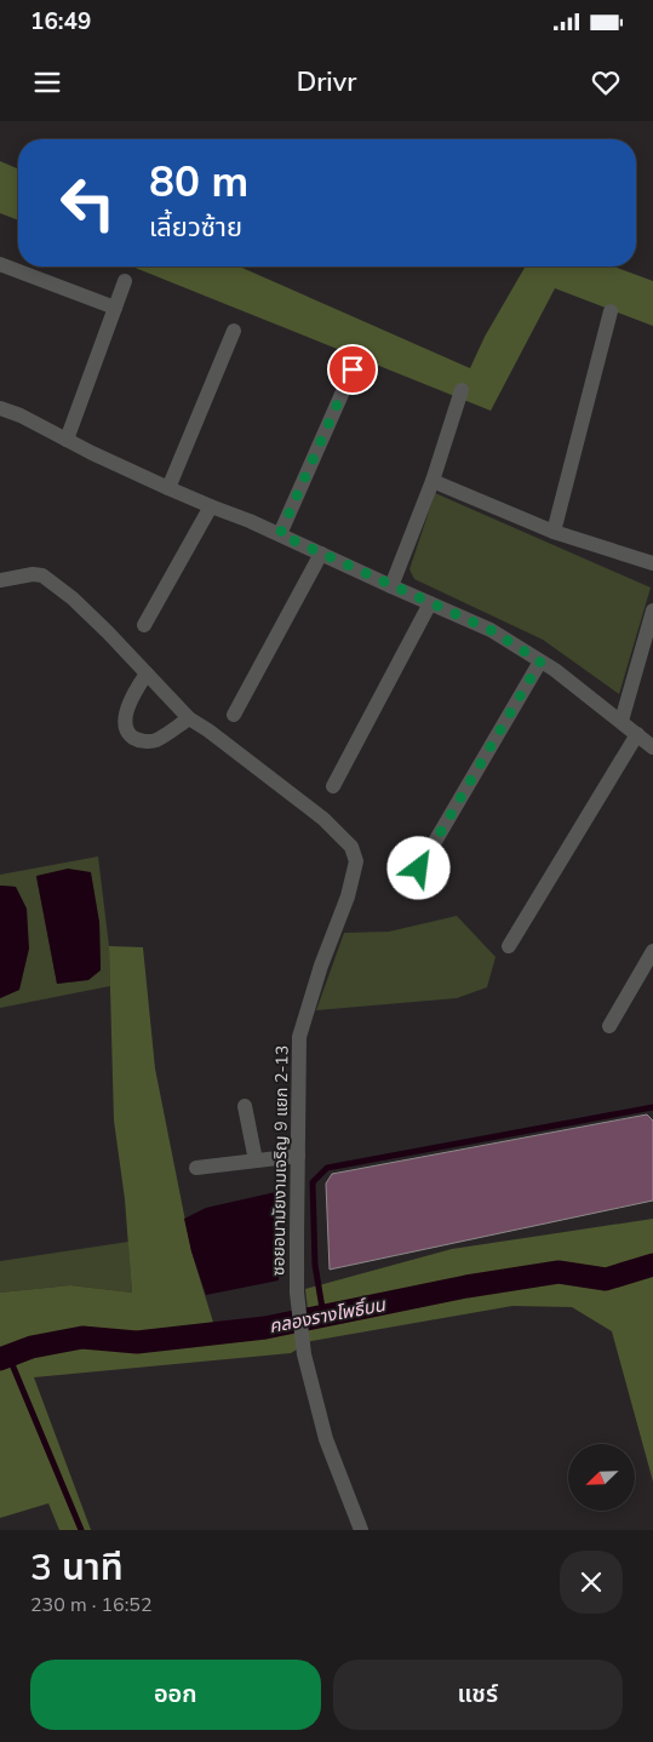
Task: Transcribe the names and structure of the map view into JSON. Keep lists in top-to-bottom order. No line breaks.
{"streets":{"street":["ซอยอนามัยงามเจริญ 9 แยก 2-13"]},"water":["คลองรางโพธิ์บน"],"north":"bottom left","page":{"status":"16:49","header":"Drivr","turn":["80 m","เลี้ยวซ้าย"],"heading":["3 นาที","230 m · 16:52"],"buttons":["ออก","แชร์"]}}
